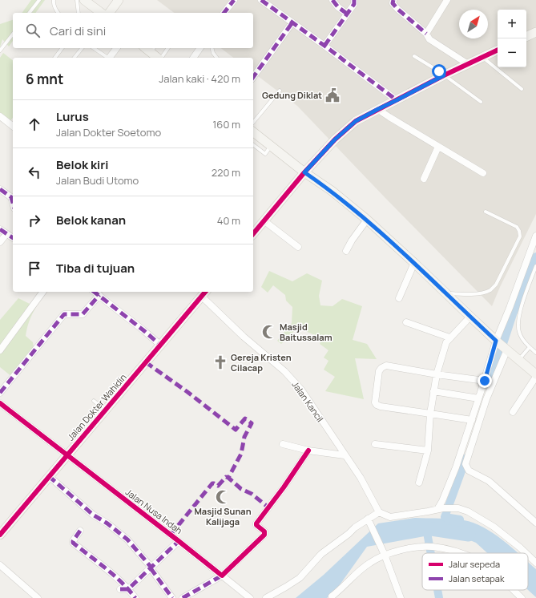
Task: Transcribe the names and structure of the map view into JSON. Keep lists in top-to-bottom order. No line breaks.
{"streets":{"street":["Jalan Kancil","Jalan Dokter Wahidin","Jalan Nusa Indah"]},"crossings":[["Jalan Kancil","Jalan Dokter Wahidin"],["Jalan Dokter Wahidin","Jalan Nusa Indah"]],"places":{"public building":["Gedung Diklat"],"mosque":["Masjid Baitussalam","Masjid Sunan Kalijaga"],"church":["Gereja Kristen Cilacap"]},"legend":["Jalur sepeda","Jalan setapak"],"north":"top right","page":{"map_buttons":["+","−"],"search":"Cari di sini","heading":["6 mnt","Jalan kaki · 420 m"],"list":[["Lurus","Jalan Dokter Soetomo","160 m"],["Belok kiri","Jalan Budi Utomo","220 m"],["Belok kanan","40 m"],"Tiba di tujuan"]}}
